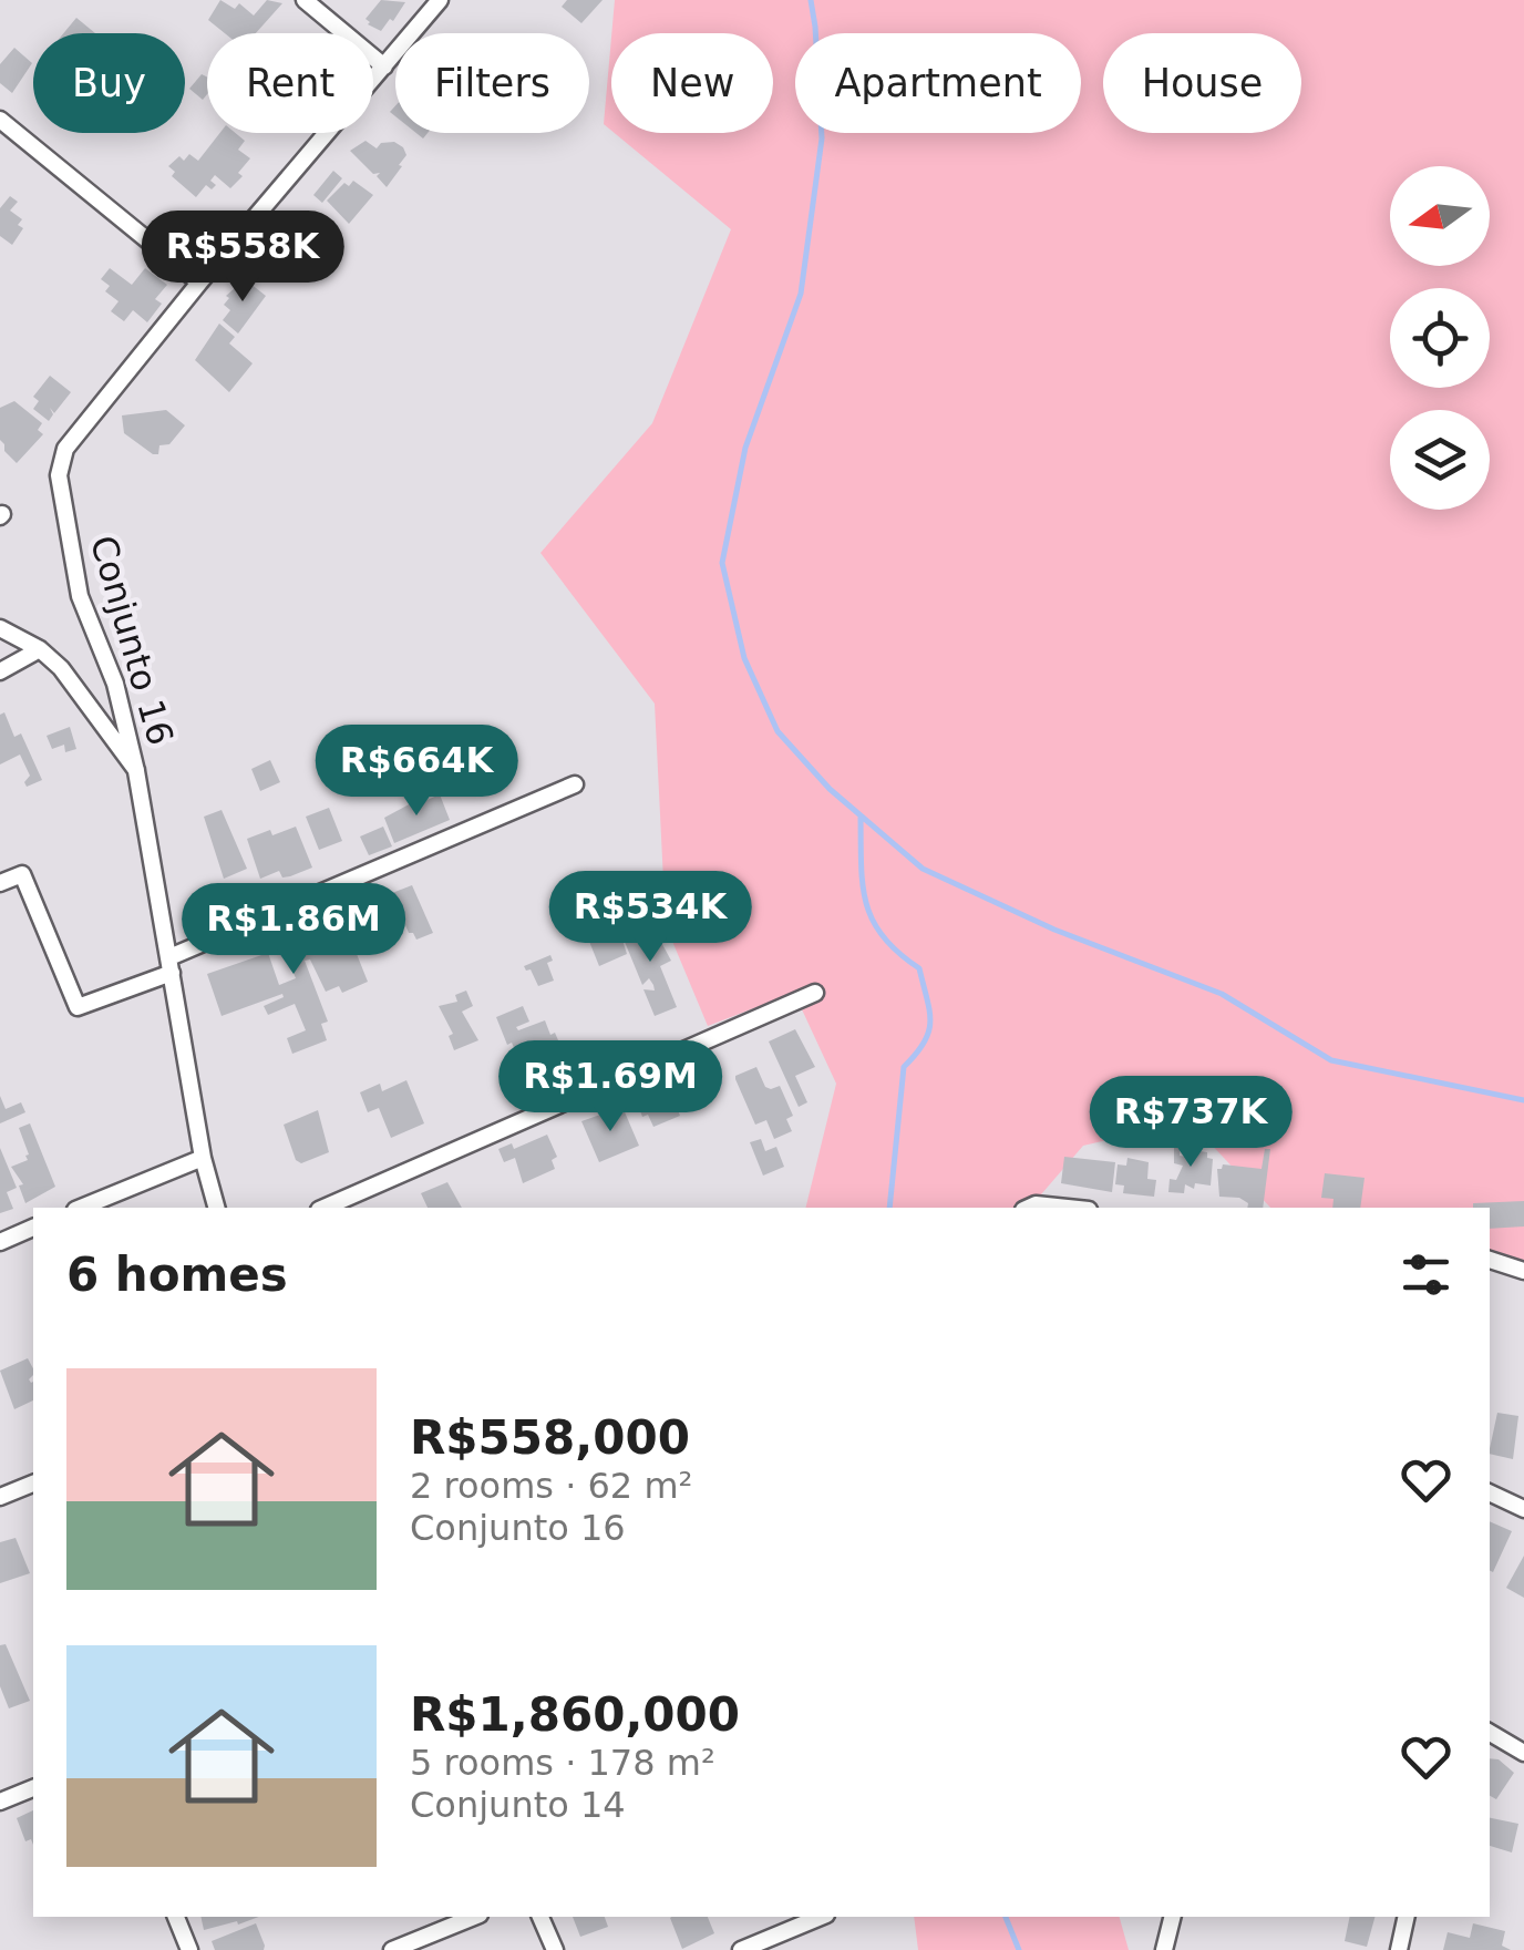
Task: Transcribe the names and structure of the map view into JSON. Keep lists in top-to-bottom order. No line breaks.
{"streets":{"street":["Conjunto 16"]},"north":"left","page":{"chip":["Buy","Rent","Filters","New","Apartment","House"],"price":["R$558K","R$664K","R$534K","R$1.86M","R$1.69M","R$737K"],"heading":"6 homes","list":[{"name":"R$558,000","note":"2 rooms · 62 m² · Conjunto 16"},{"name":"R$1,860,000","note":"5 rooms · 178 m² · Conjunto 14"}]}}
